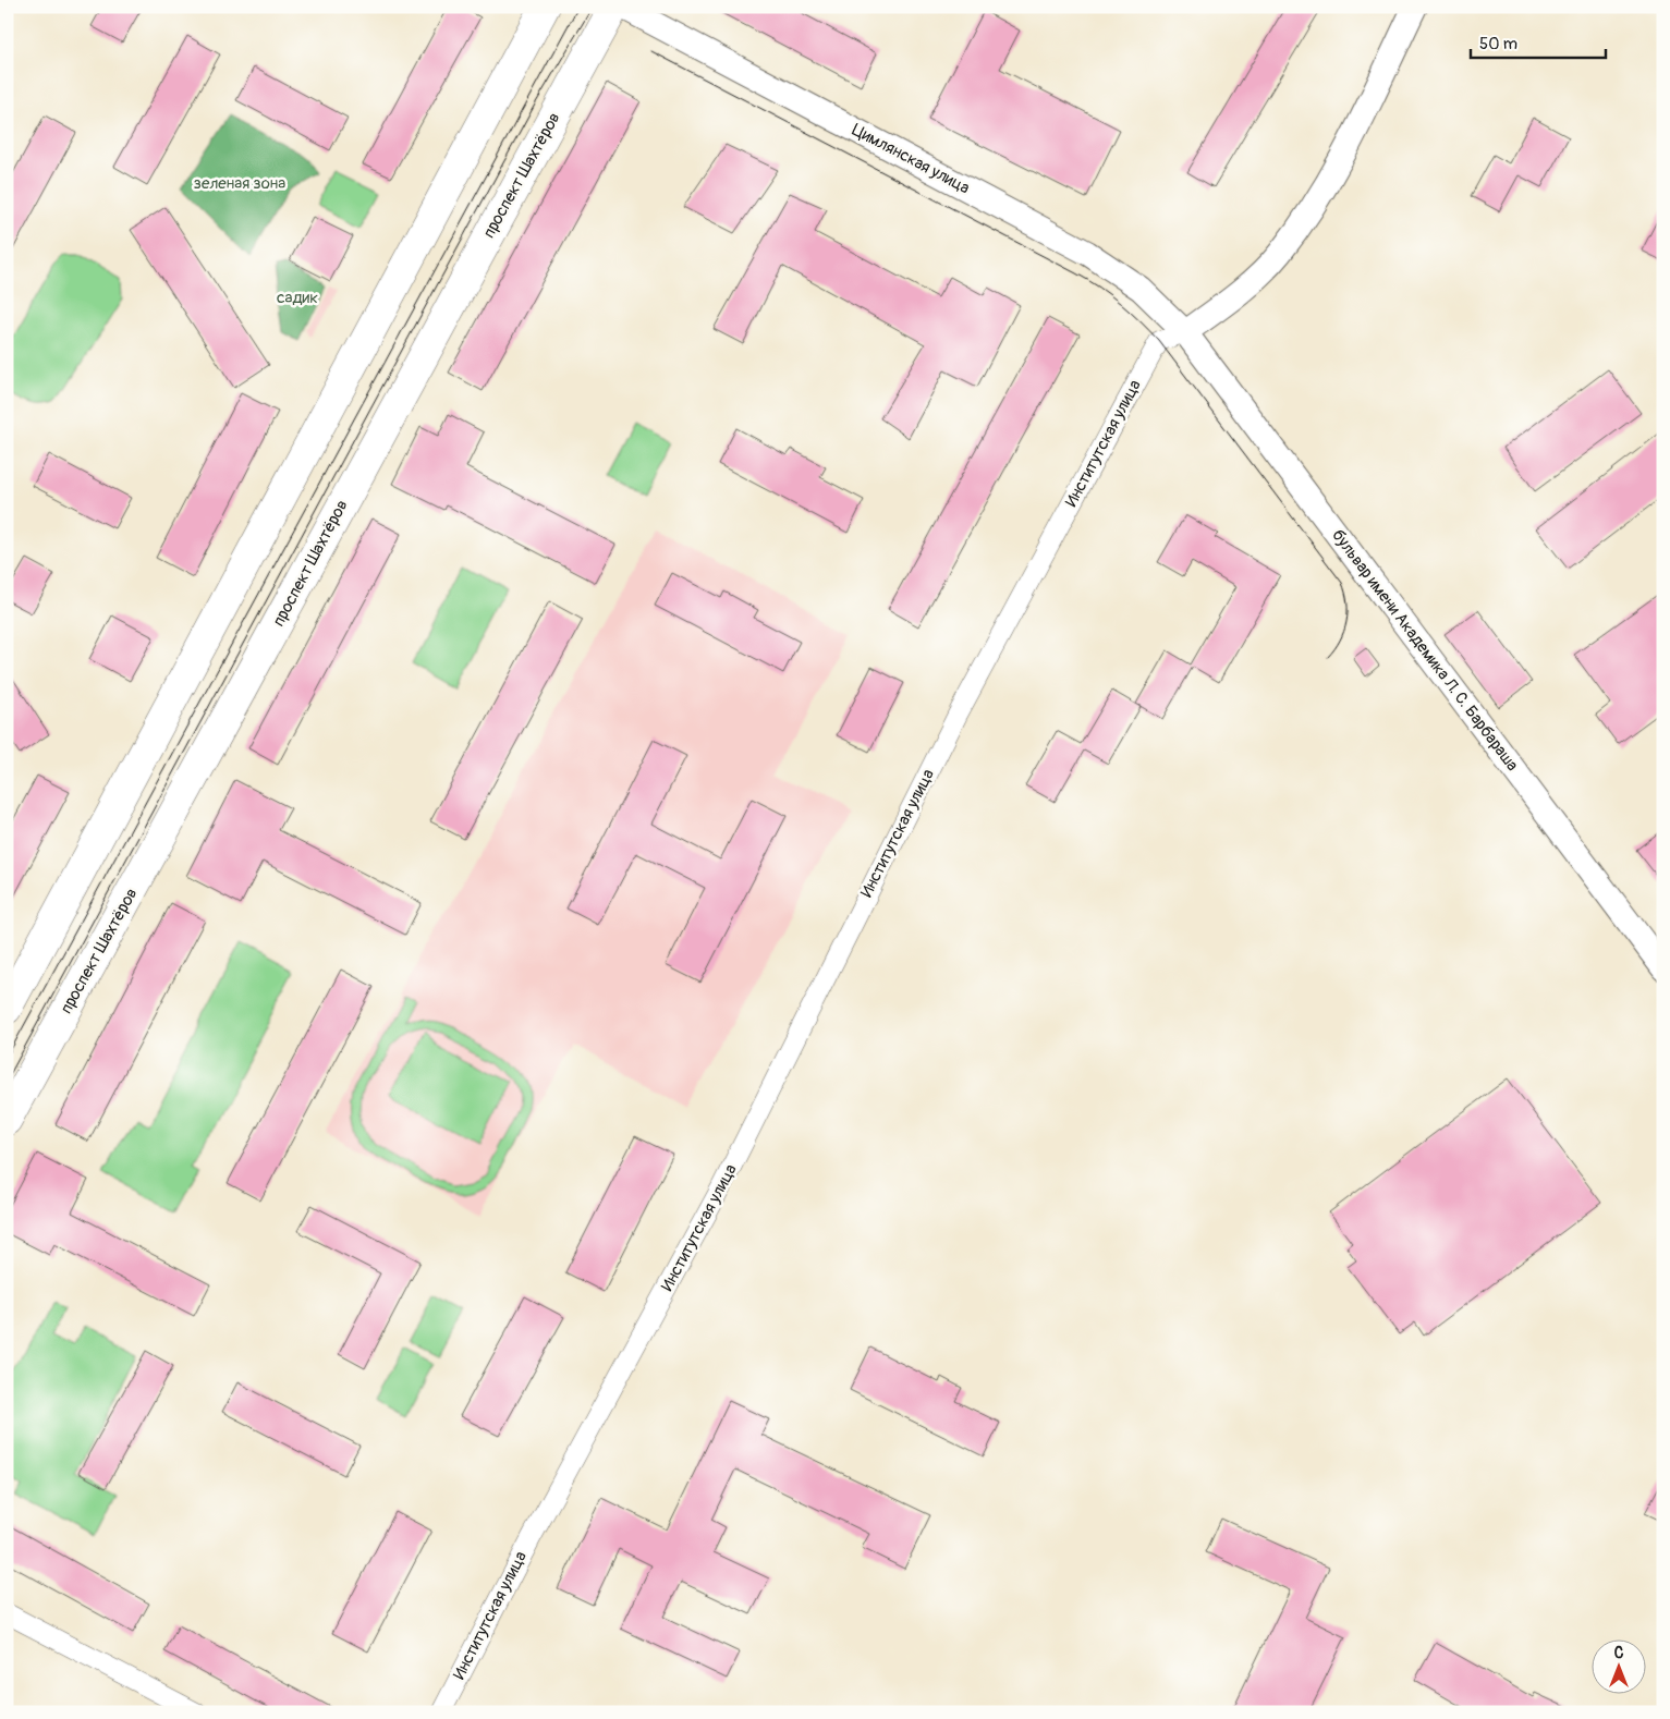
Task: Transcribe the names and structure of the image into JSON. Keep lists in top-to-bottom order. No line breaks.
{"streets":{"main road":["проспект Шахтёров"],"street":["Цимлянская улица","Институтская улица","бульвар имени Академика Л. С. Барбараша"]},"crossings":[["Цимлянская улица","Институтская улица"],["Цимлянская улица","бульвар имени Академика Л. С. Барбараша"],["Институтская улица","бульвар имени Академика Л. С. Барбараша"]],"parks":["зеленая зона","садик"],"scale_bar":"50 m","north":"top"}
